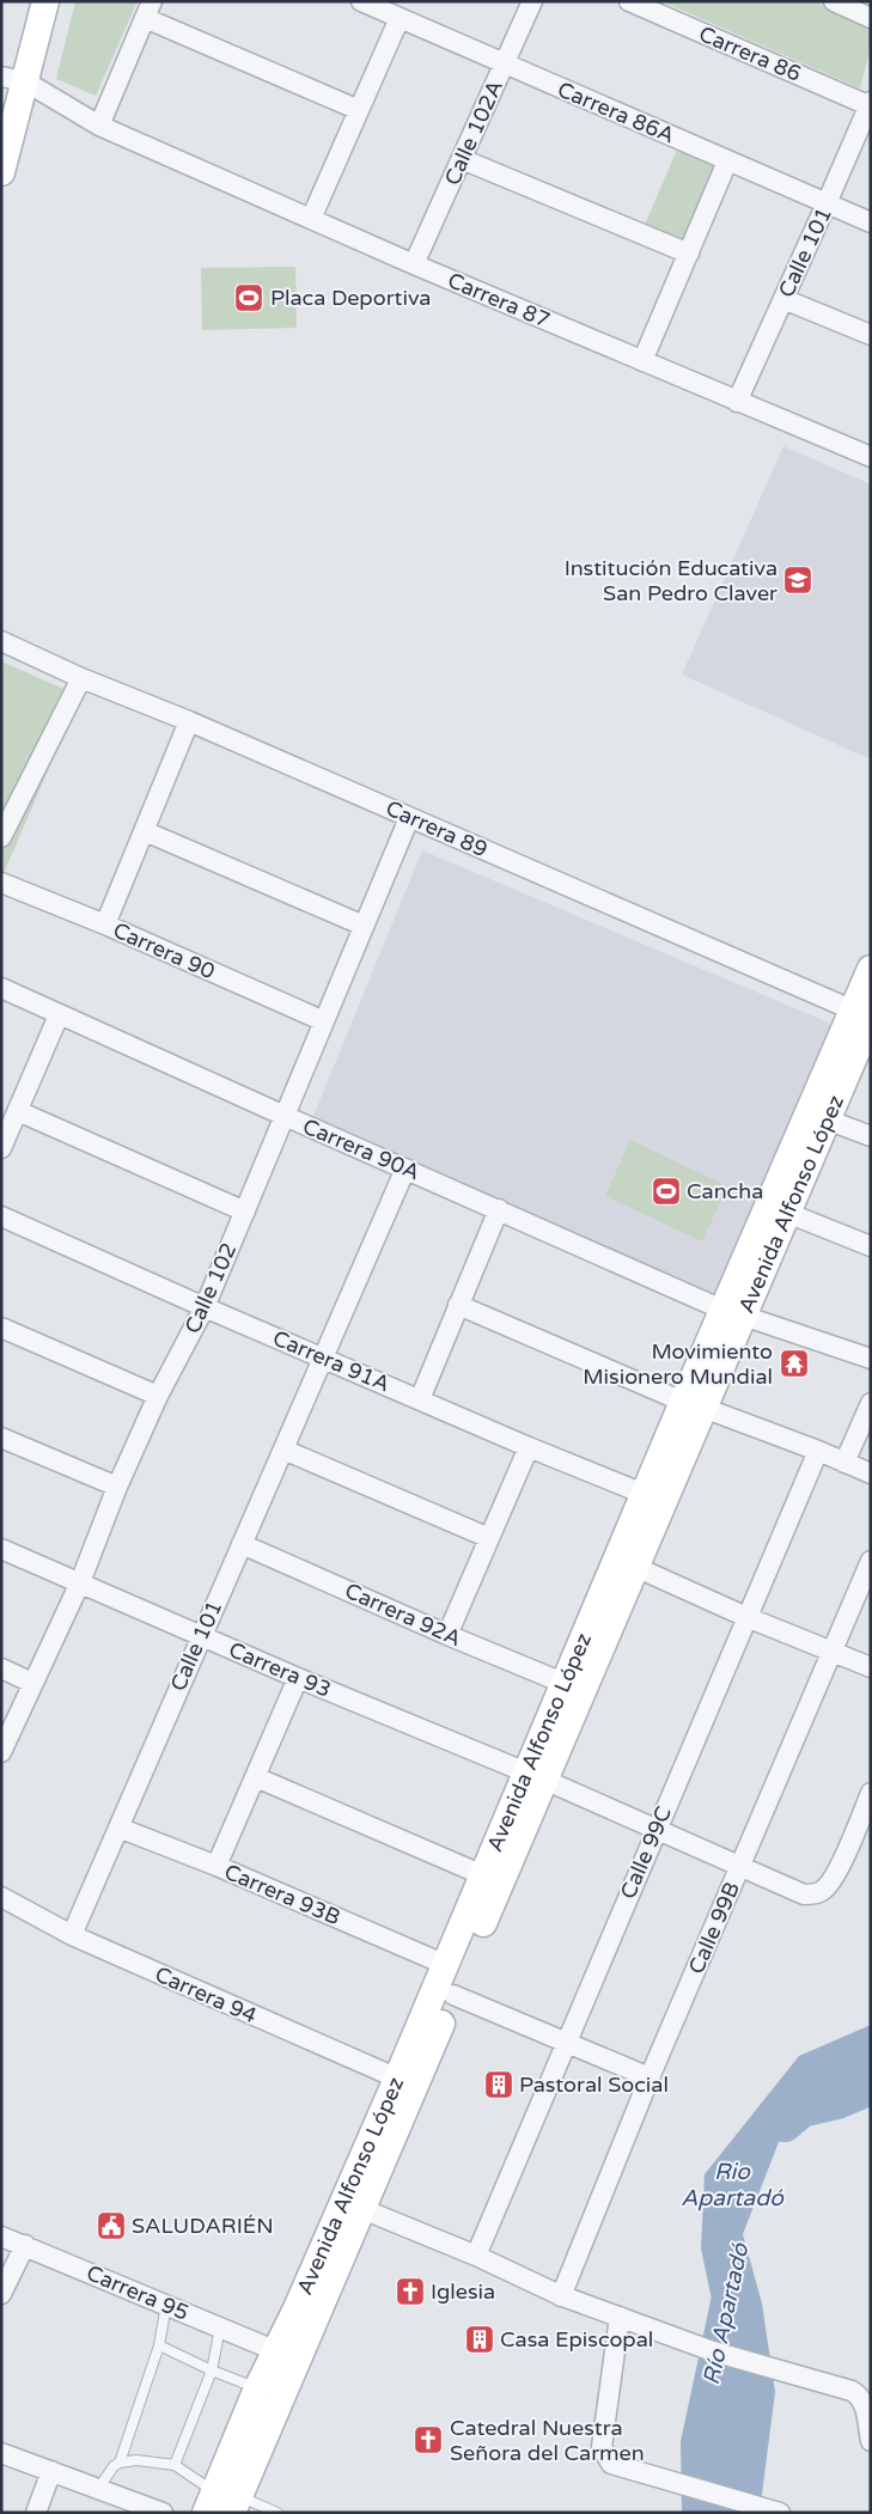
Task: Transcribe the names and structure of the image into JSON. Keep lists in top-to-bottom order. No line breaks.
{"streets":{"street":["Carrera 86","Carrera 86A","Calle 102A","Calle 101","Carrera 87","Carrera 89","Carrera 90","Carrera 90A","Avenida Alfonso López","Calle 102","Carrera 91A","Carrera 92A","Carrera 93","Calle 99C","Carrera 93B","Calle 99B","Carrera 94","Carrera 95"]},"crossings":[["Carrera 86","Calle 101"],["Carrera 86A","Calle 102A"],["Carrera 86A","Calle 101"],["Calle 102A","Carrera 87"],["Calle 101","Carrera 87"],["Calle 101","Carrera 90A"],["Calle 101","Carrera 91A"],["Calle 101","Carrera 92A"],["Calle 101","Carrera 93"],["Calle 101","Carrera 93B"],["Calle 101","Carrera 94"],["Carrera 89","Avenida Alfonso López"],["Carrera 89","Calle 102"],["Carrera 90","Calle 102"],["Carrera 90A","Avenida Alfonso López"],["Carrera 90A","Calle 102"],["Avenida Alfonso López","Carrera 91A"],["Avenida Alfonso López","Carrera 92A"],["Avenida Alfonso López","Carrera 93"],["Avenida Alfonso López","Carrera 93B"],["Avenida Alfonso López","Carrera 94"],["Avenida Alfonso López","Carrera 95"],["Calle 102","Carrera 91A"],["Calle 102","Carrera 93"],["Carrera 93","Calle 99C"],["Carrera 93","Calle 99B"]],"water":["Rio Apartadó","Río Apartadó"],"places":{"sports":["Placa Deportiva","Cancha"],"school or university":["Institución Educativa San Pedro Claver"],"temple":["Movimiento Misionero Mundial"],"building":["Pastoral Social","Casa Episcopal"],"public building":["SALUDARIÉN"],"church":["Iglesia","Catedral Nuestra Señora del Carmen"]}}
